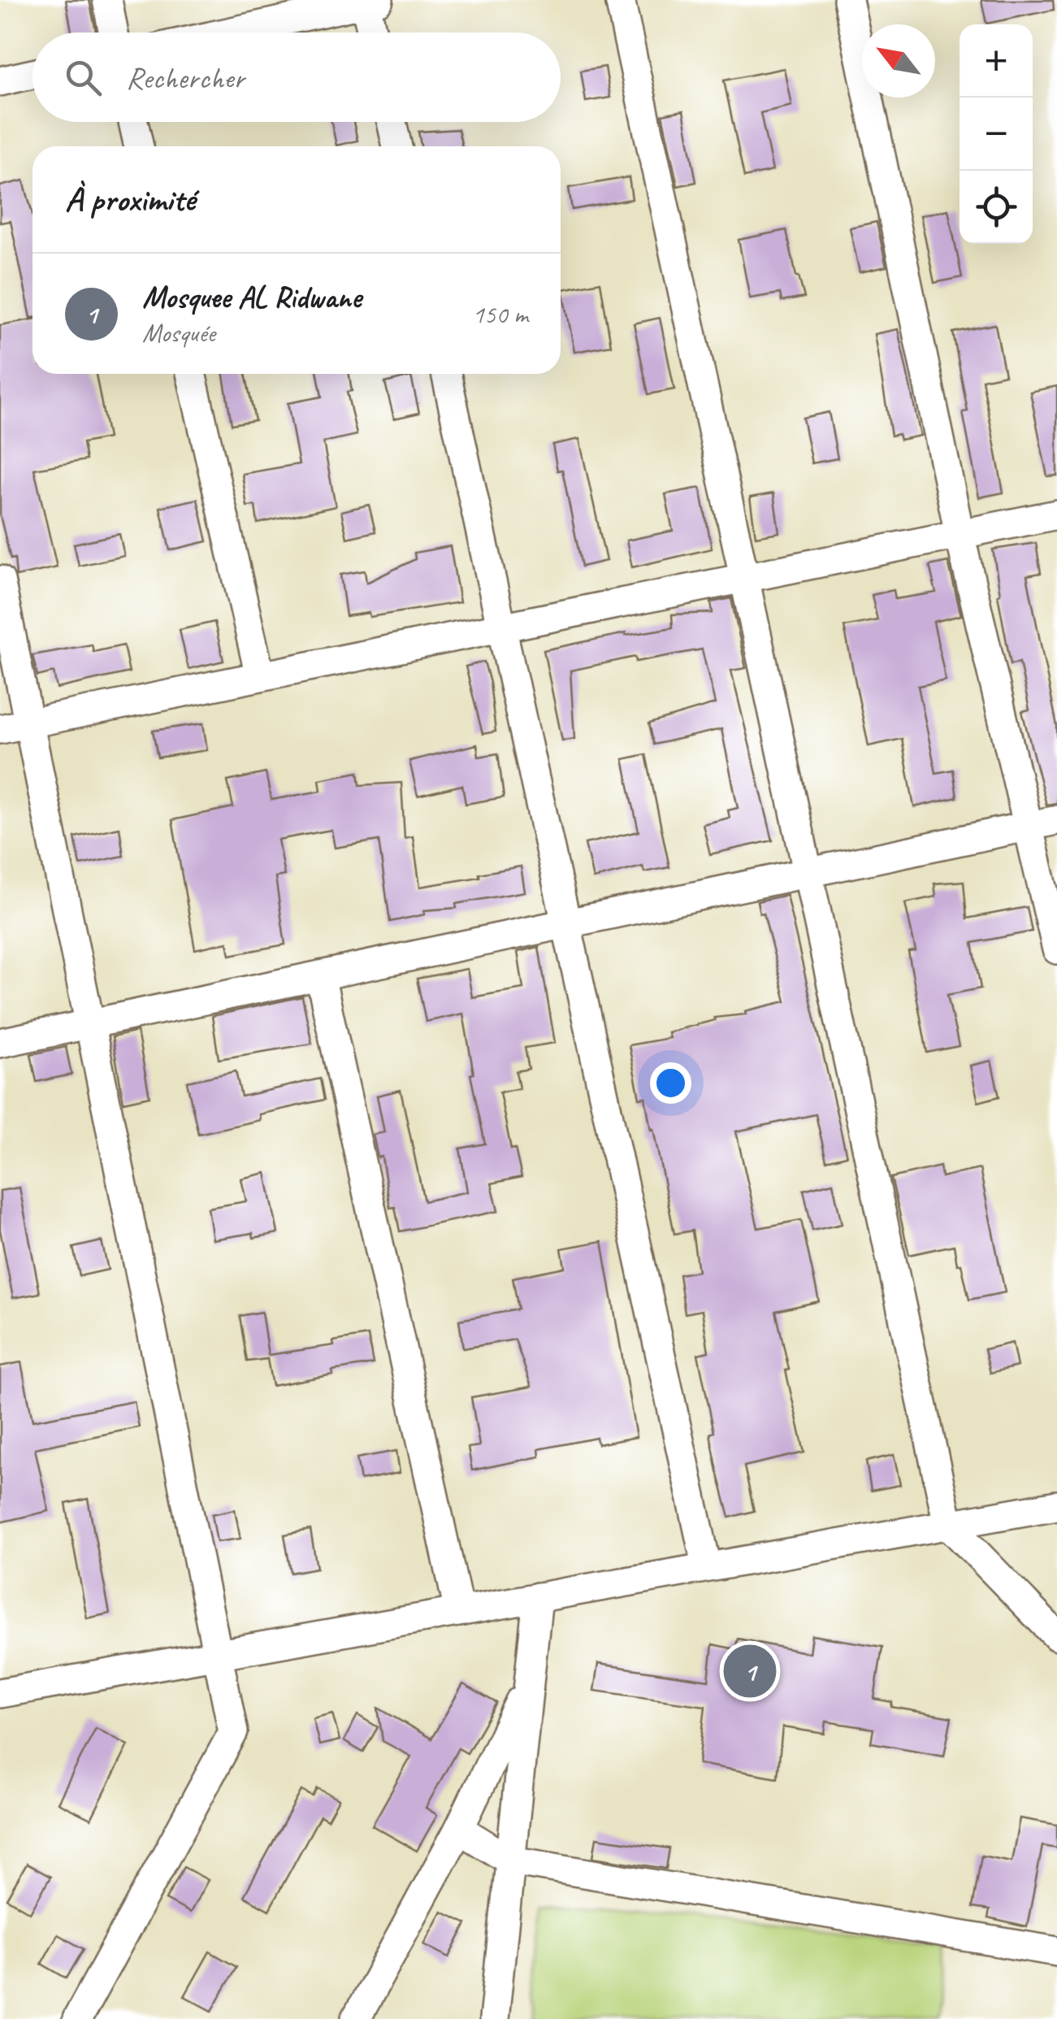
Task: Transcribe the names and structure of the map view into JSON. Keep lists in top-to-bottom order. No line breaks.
{"north":"top left","page":{"map_buttons":["+","−"],"search":"Rechercher","heading":"À proximité","list":[{"mark":"1","name":"Mosquee AL Ridwane","note":"Mosquée","value":"150 m"}],"pins":"1"}}
